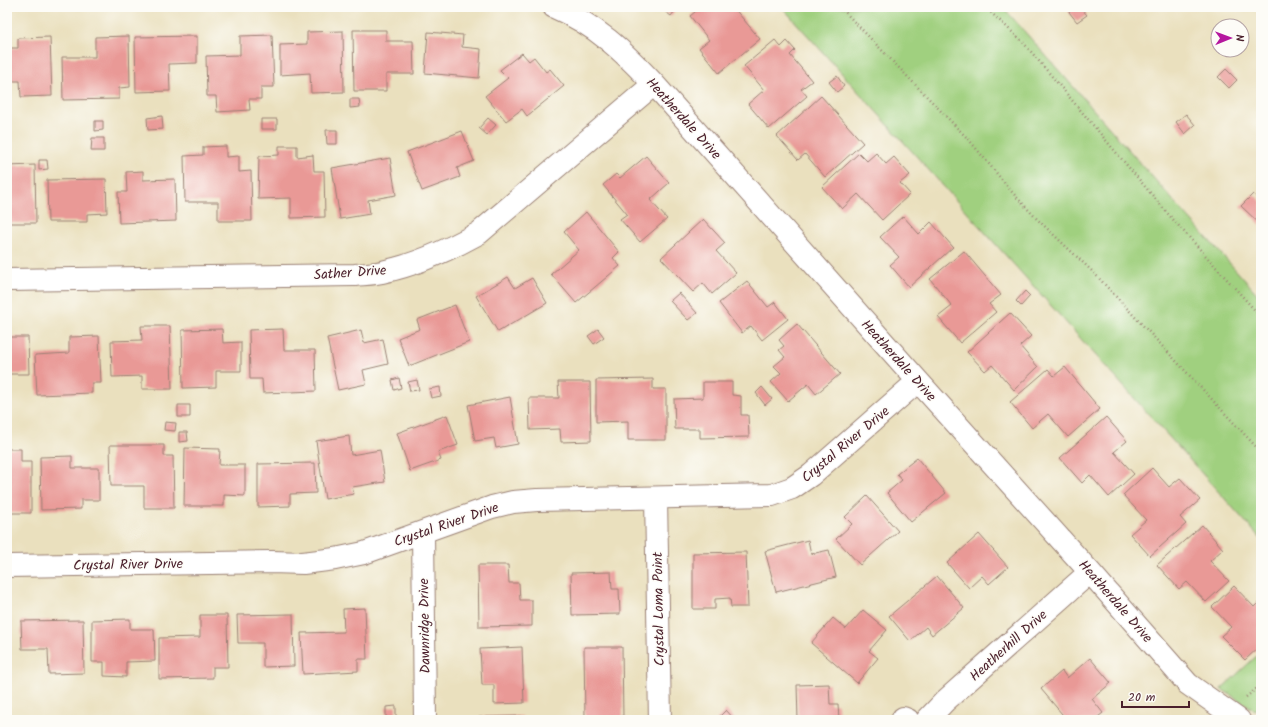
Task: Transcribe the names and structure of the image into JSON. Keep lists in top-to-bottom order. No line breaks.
{"streets":{"street":["Heatherdale Drive","Sather Drive","Crystal River Drive","Crystal Loma Point","Dawnridge Drive","Heatherhill Drive"]},"crossings":[["Heatherdale Drive","Sather Drive"],["Heatherdale Drive","Crystal River Drive"],["Heatherdale Drive","Heatherhill Drive"],["Crystal River Drive","Crystal Loma Point"],["Crystal River Drive","Dawnridge Drive"]],"scale_bar":"20 m","north":"right"}
